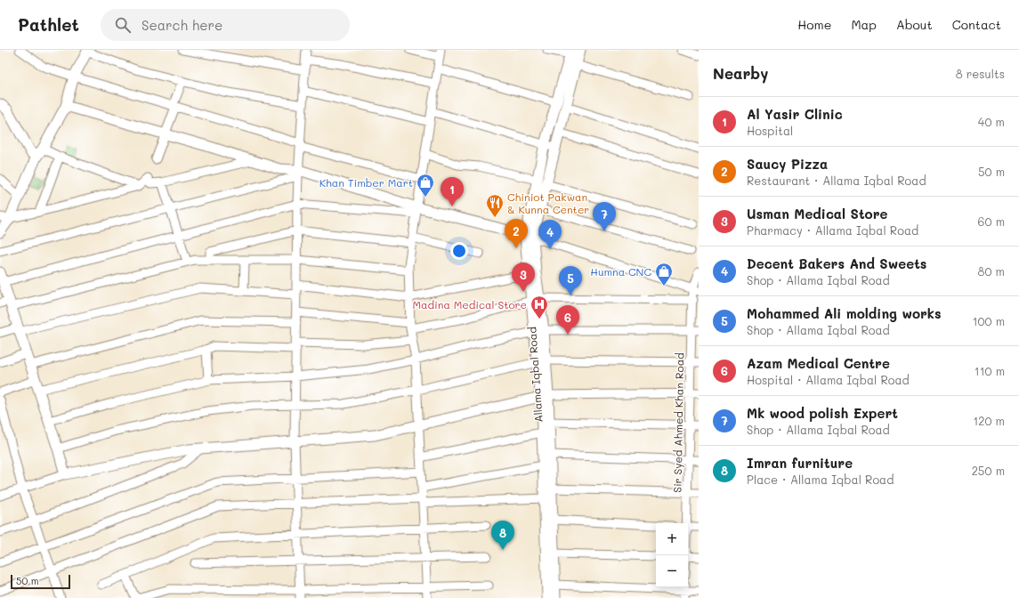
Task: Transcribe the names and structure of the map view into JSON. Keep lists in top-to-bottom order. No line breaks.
{"streets":{"street":["Allama Iqbal Road","Sir Syed Ahmed Khan Road"]},"places":{"shop":["Khan Timber Mart","Humna CNC"],"restaurant":["Chiniot Pakwan & Kunna Center"],"hospital":["Madina Medical Store"]},"scale_bar":"50 m","page":{"header":"Pathlet","search":"Search here","nav":["Home","Map","About","Contact"],"heading":["Nearby","8 results"],"list":[{"mark":"1","name":"Al Yasir Clinic","note":"Hospital","value":"40 m"},{"mark":"2","name":"Saucy Pizza","note":"Restaurant · Allama Iqbal Road","value":"50 m"},{"mark":"3","name":"Usman Medical Store","note":"Pharmacy · Allama Iqbal Road","value":"60 m"},{"mark":"4","name":"Decent Bakers And Sweets","note":"Shop · Allama Iqbal Road","value":"80 m"},{"mark":"5","name":"Mohammed Ali molding works","note":"Shop · Allama Iqbal Road","value":"100 m"},{"mark":"6","name":"Azam Medical Centre","note":"Hospital · Allama Iqbal Road","value":"110 m"},{"mark":"7","name":"Mk wood polish Expert","note":"Shop · Allama Iqbal Road","value":"120 m"},{"mark":"8","name":"Imran furniture","note":"Place · Allama Iqbal Road","value":"250 m"}],"pins":["1","7","2","4","3","5","6","8"],"map_buttons":["+","−"],"scale":"50 m"}}
